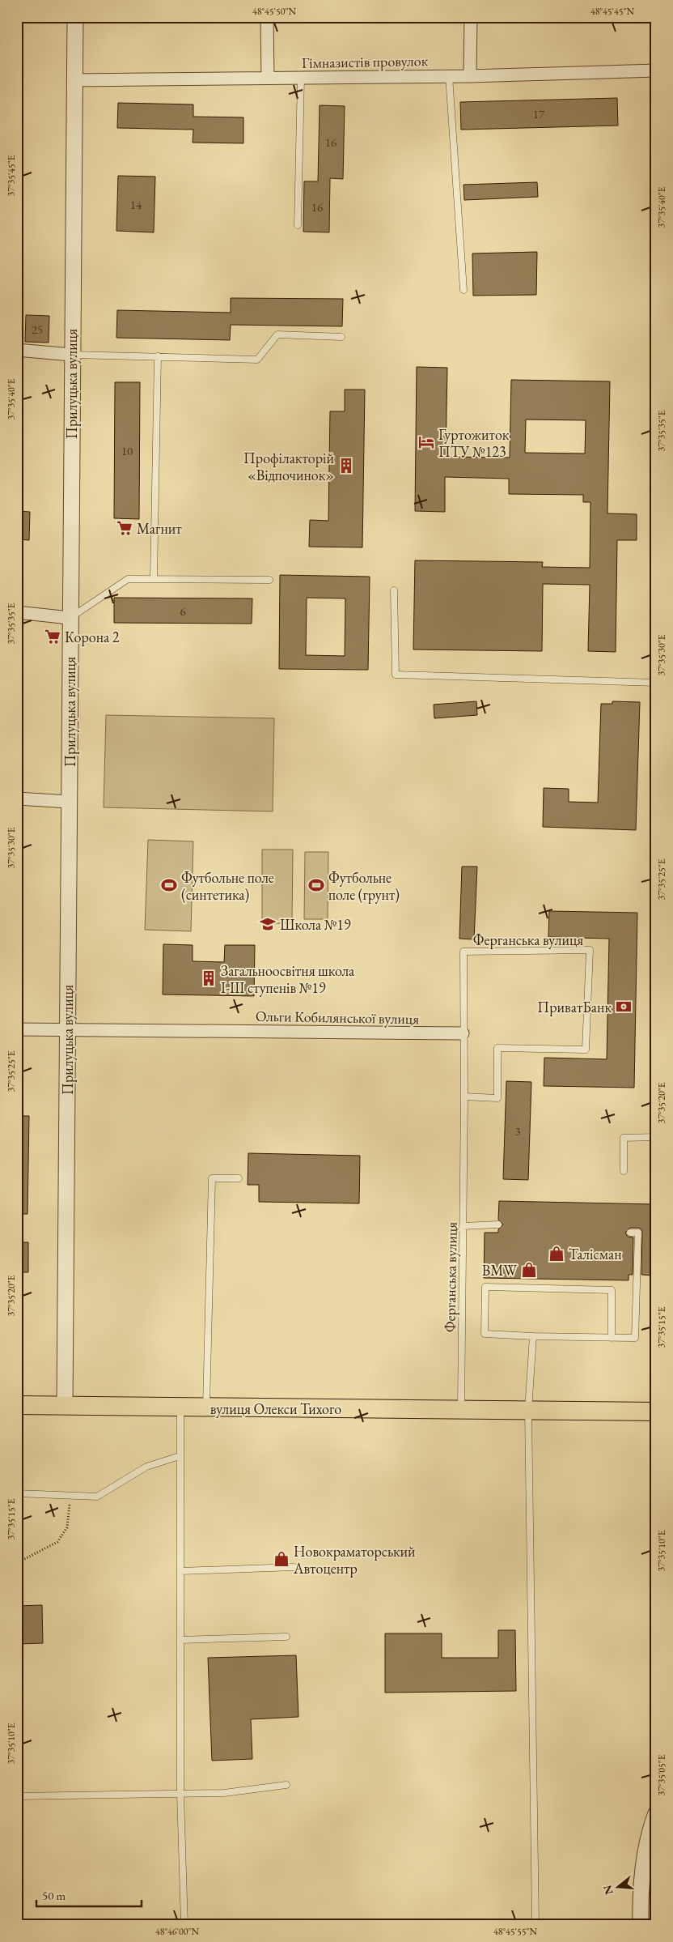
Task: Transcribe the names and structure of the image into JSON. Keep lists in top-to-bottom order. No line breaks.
{"streets":{"main road":["вулиця Олекси Тихого"],"street":["Гімназистів провулок","Прилуцька вулиця","Ольги Кобилянської вулиця"],"lane":["Ферганська вулиця"]},"crossings":[["Гімназистів провулок","Прилуцька вулиця"],["Прилуцька вулиця","Ольги Кобилянської вулиця"],["Прилуцька вулиця","вулиця Олекси Тихого"],["Ферганська вулиця","Ольги Кобилянської вулиця"],["Ферганська вулиця","вулиця Олекси Тихого"]],"places":{"hotel":["Гуртожиток ПТУ №123"],"building":["Профілакторій «Відпочинок»","Загальноосвітня школа І-ІІІ ступенів №19"],"supermarket":["Магнит","Корона 2"],"sports":["Футбольне поле (синтетика)","Футбольне поле (грунт)"],"school or university":["Школа №19"],"bank":["ПриватБанк"],"shop":["Талісман","BMW","Новокраматорський Автоцентр"]},"house_numbers":["17","16","14","16","25","10","6","3"],"scale_bar":"50 m","north":"left","coordinates":["48°45'50\"N","48°45'45\"N","37°35'45\"E","37°35'40\"E","37°35'35\"E","37°35'30\"E","37°35'25\"E","37°35'20\"E","37°35'15\"E","37°35'10\"E","37°35'05\"E","48°46'00\"N","48°45'55\"N"]}
